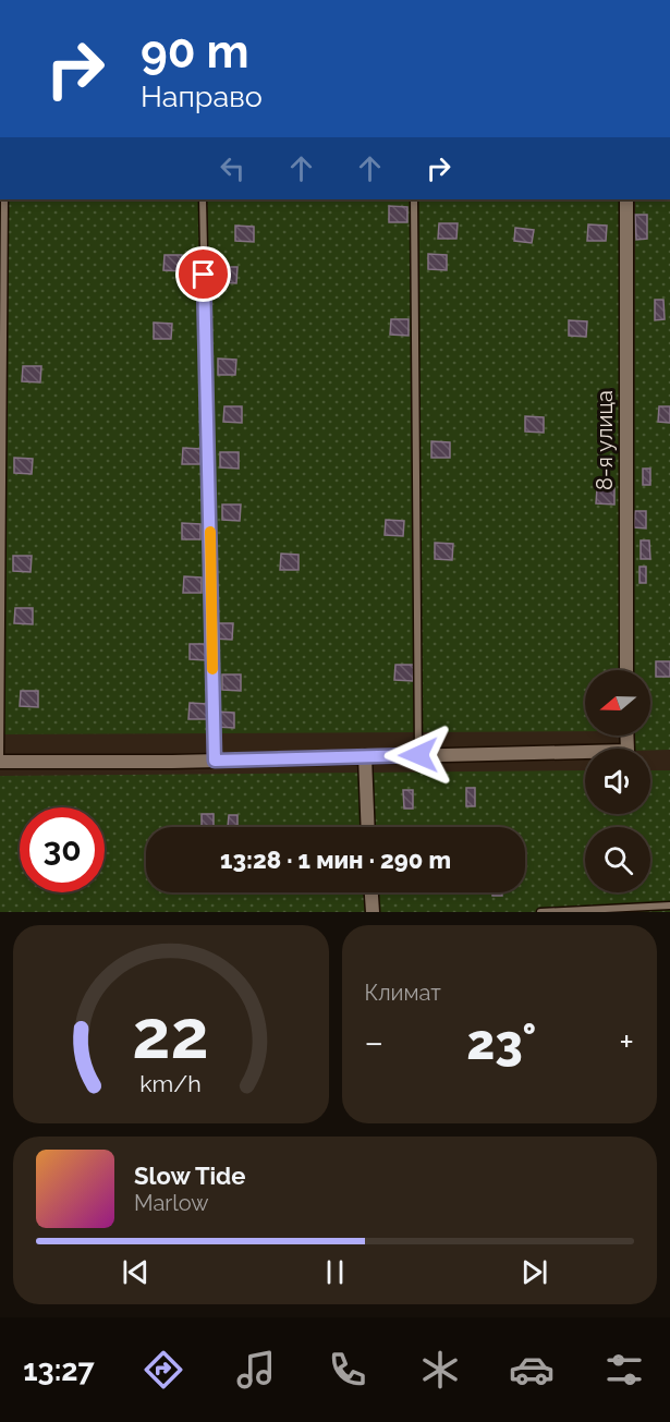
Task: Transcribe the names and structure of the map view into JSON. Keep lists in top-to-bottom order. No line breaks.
{"streets":{"street":["8-я улица"]},"north":"left","page":{"turn":["90 m","Направо"],"limit":"30","trip":"13:28 · 1 мин · 290 m","tile":"Климат","heat":["−","23°","+"],"song":["Slow Tide","Marlow"],"tabs":"13:27","gauge":["22","km/h"]}}
